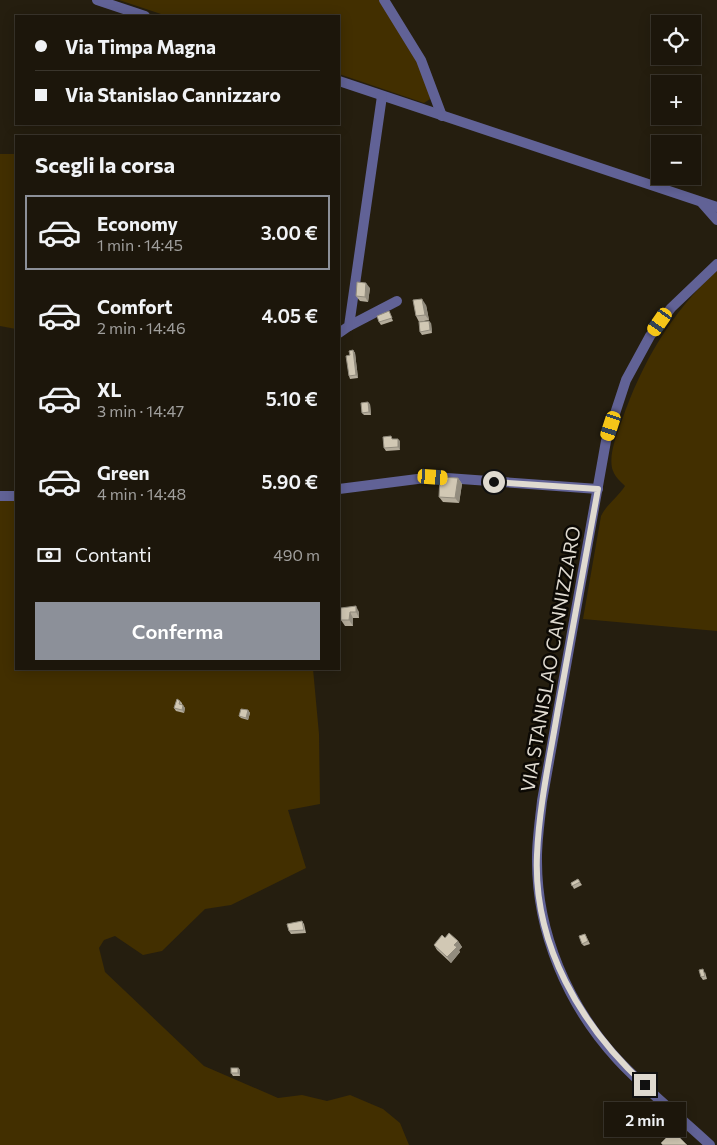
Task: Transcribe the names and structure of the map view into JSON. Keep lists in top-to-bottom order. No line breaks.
{"streets":{"street":["VIA STANISLAO CANNIZZARO"]},"page":{"map_buttons":["+","−"],"banner":["Via Timpa Magna","Via Stanislao Cannizzaro"],"heading":"Scegli la corsa","list":[{"name":"Economy","note":"1 min · 14:45","value":"3.00 €"},{"name":"Comfort","note":"2 min · 14:46","value":"4.05 €"},{"name":"XL","note":"3 min · 14:47","value":"5.10 €"},{"name":"Green","note":"4 min · 14:48","value":"5.90 €"}],"pay":["Contanti","490 m"],"buttons":"Conferma","bubble":"2 min"}}
